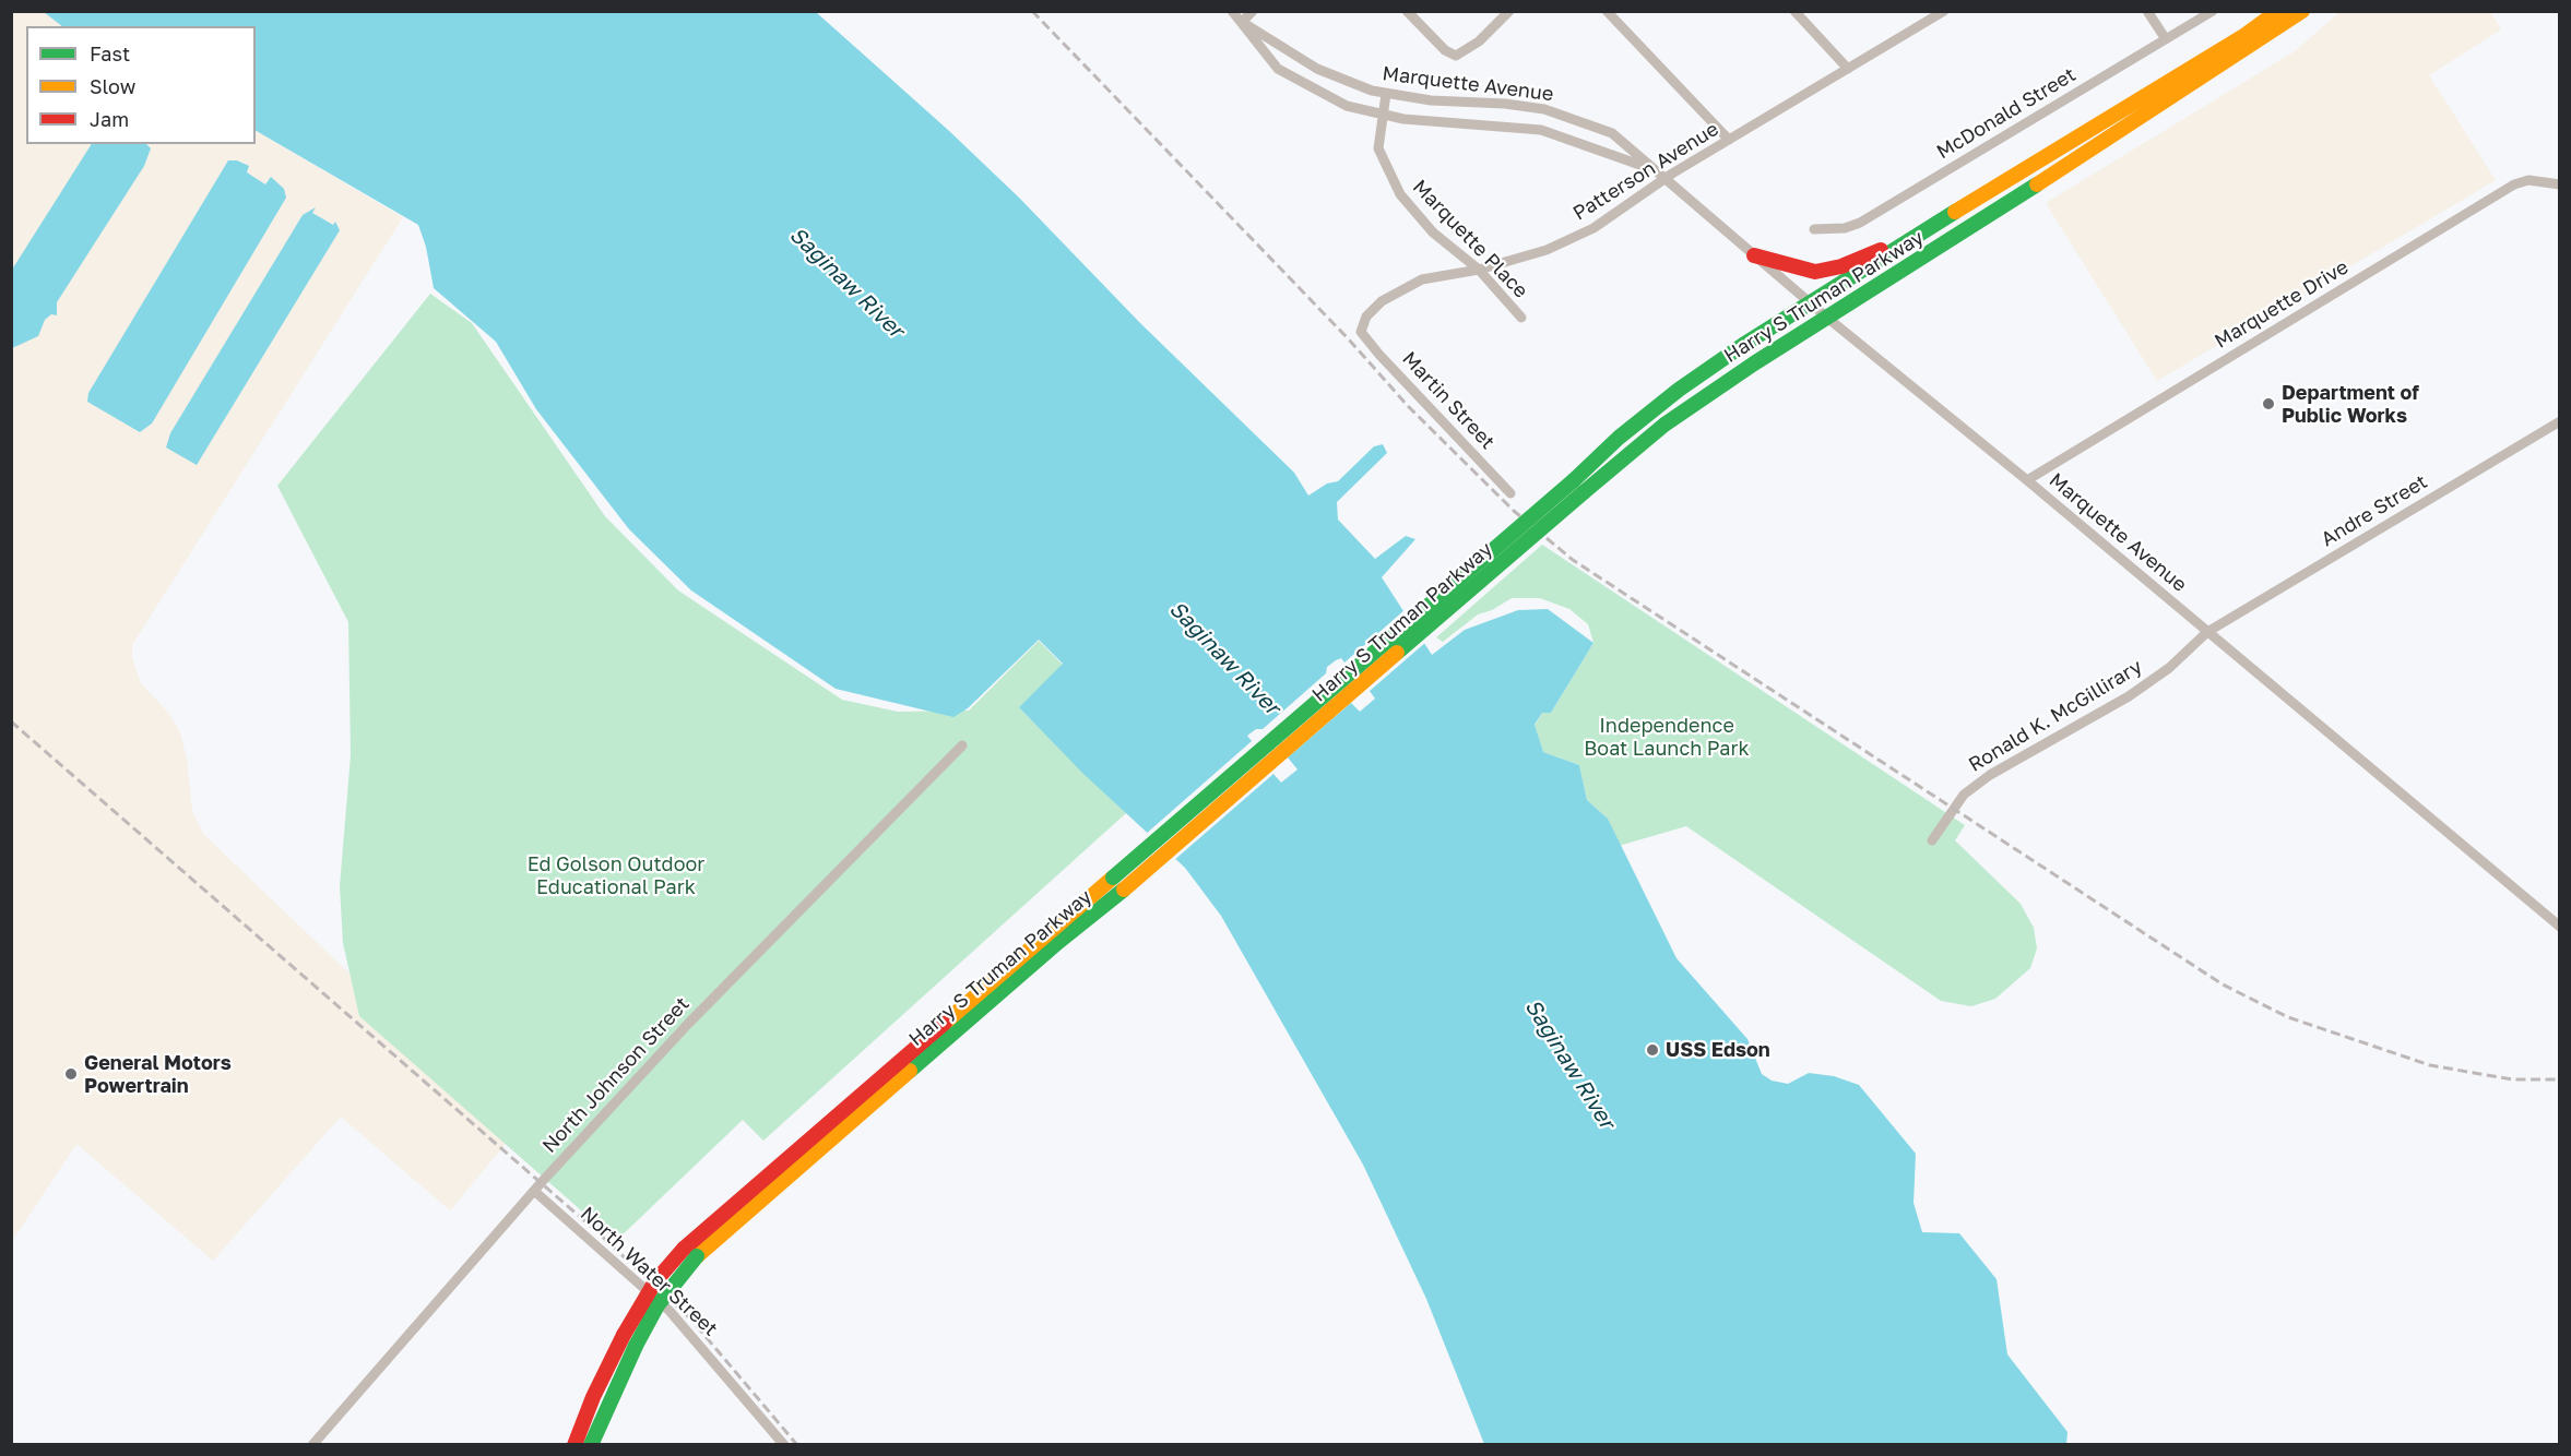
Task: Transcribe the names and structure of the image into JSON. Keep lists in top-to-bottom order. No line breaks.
{"streets":{"main road":["Harry S Truman Parkway"],"street":["Marquette Avenue","McDonald Street","Patterson Avenue","Marquette Place","Marquette Drive","Martin Street","Andre Street","Ronald K. McGillirary","North Johnson Street","North Water Street"]},"crossings":[["Marquette Avenue","Patterson Avenue"],["Marquette Avenue","Marquette Place"],["Marquette Avenue","Harry S Truman Parkway"],["Marquette Avenue","Marquette Drive"],["Marquette Avenue","Andre Street"],["Marquette Avenue","Ronald K. McGillirary"],["Patterson Avenue","Marquette Place"],["Patterson Avenue","Martin Street"],["Andre Street","Ronald K. McGillirary"],["North Johnson Street","North Water Street"]],"water":["Saginaw River"],"parks":["Independence Boat Launch Park","Ed Golson Outdoor Educational Park"],"places":["Department of Public Works","USS Edson","General Motors Powertrain"],"legend":["Fast","Slow","Jam"]}
